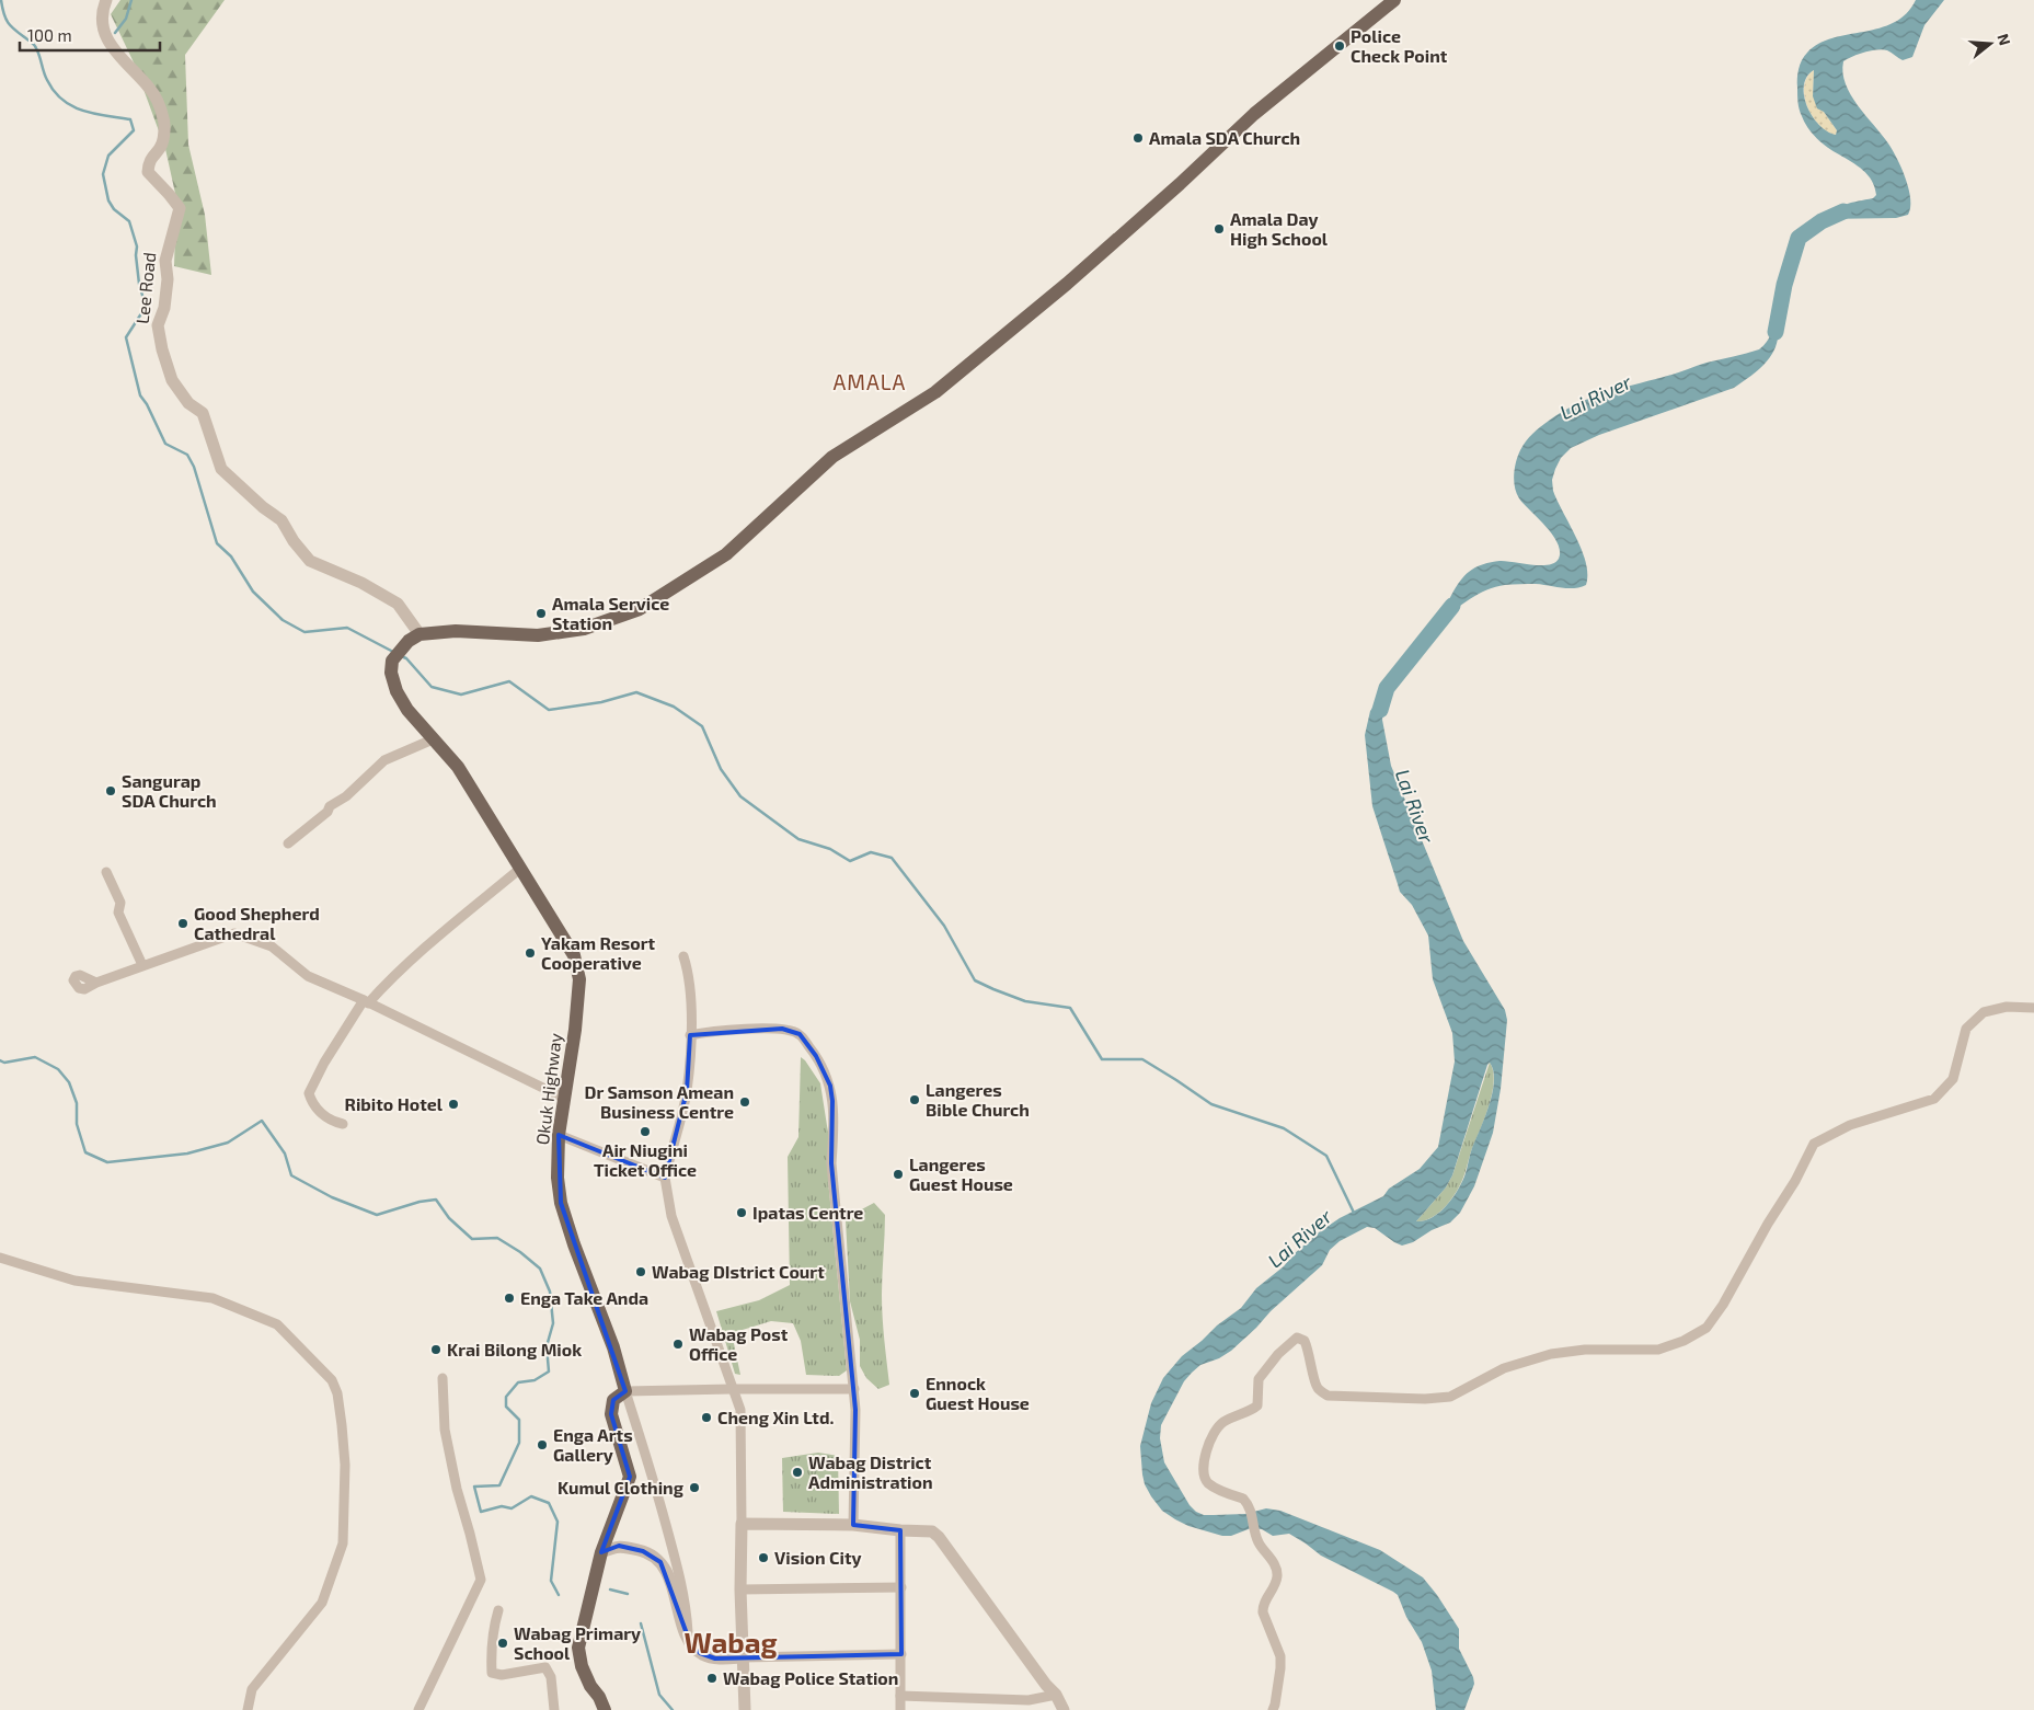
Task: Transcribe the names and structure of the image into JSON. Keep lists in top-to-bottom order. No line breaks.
{"streets":{"main road":["Okuk Highway"],"street":["Lee Road"]},"crossings":[["Lee Road","Okuk Highway"]],"districts":["AMALA","Wabag"],"water":["Lai River"],"places":["Police Check Point","Amala SDA Church","Amala Day High School","Amala Service Station","Sangurap SDA Church","Good Shepherd Cathedral","Yakam Resort Cooperative","Langeres Bible Church","Dr Samson Amean Business Centre","Ribito Hotel","Air Niugini Ticket Office","Langeres Guest House","Ipatas Centre","Wabag DIstrict Court","Enga Take Anda","Wabag Post Office","Krai Bilong Miok","Ennock Guest House","Cheng Xin Ltd.","Enga Arts Gallery","Wabag District Administration","Kumul Clothing","Vision City","Wabag Primary School","Wabag Police Station"],"scale_bar":"100 m","north":"right"}
